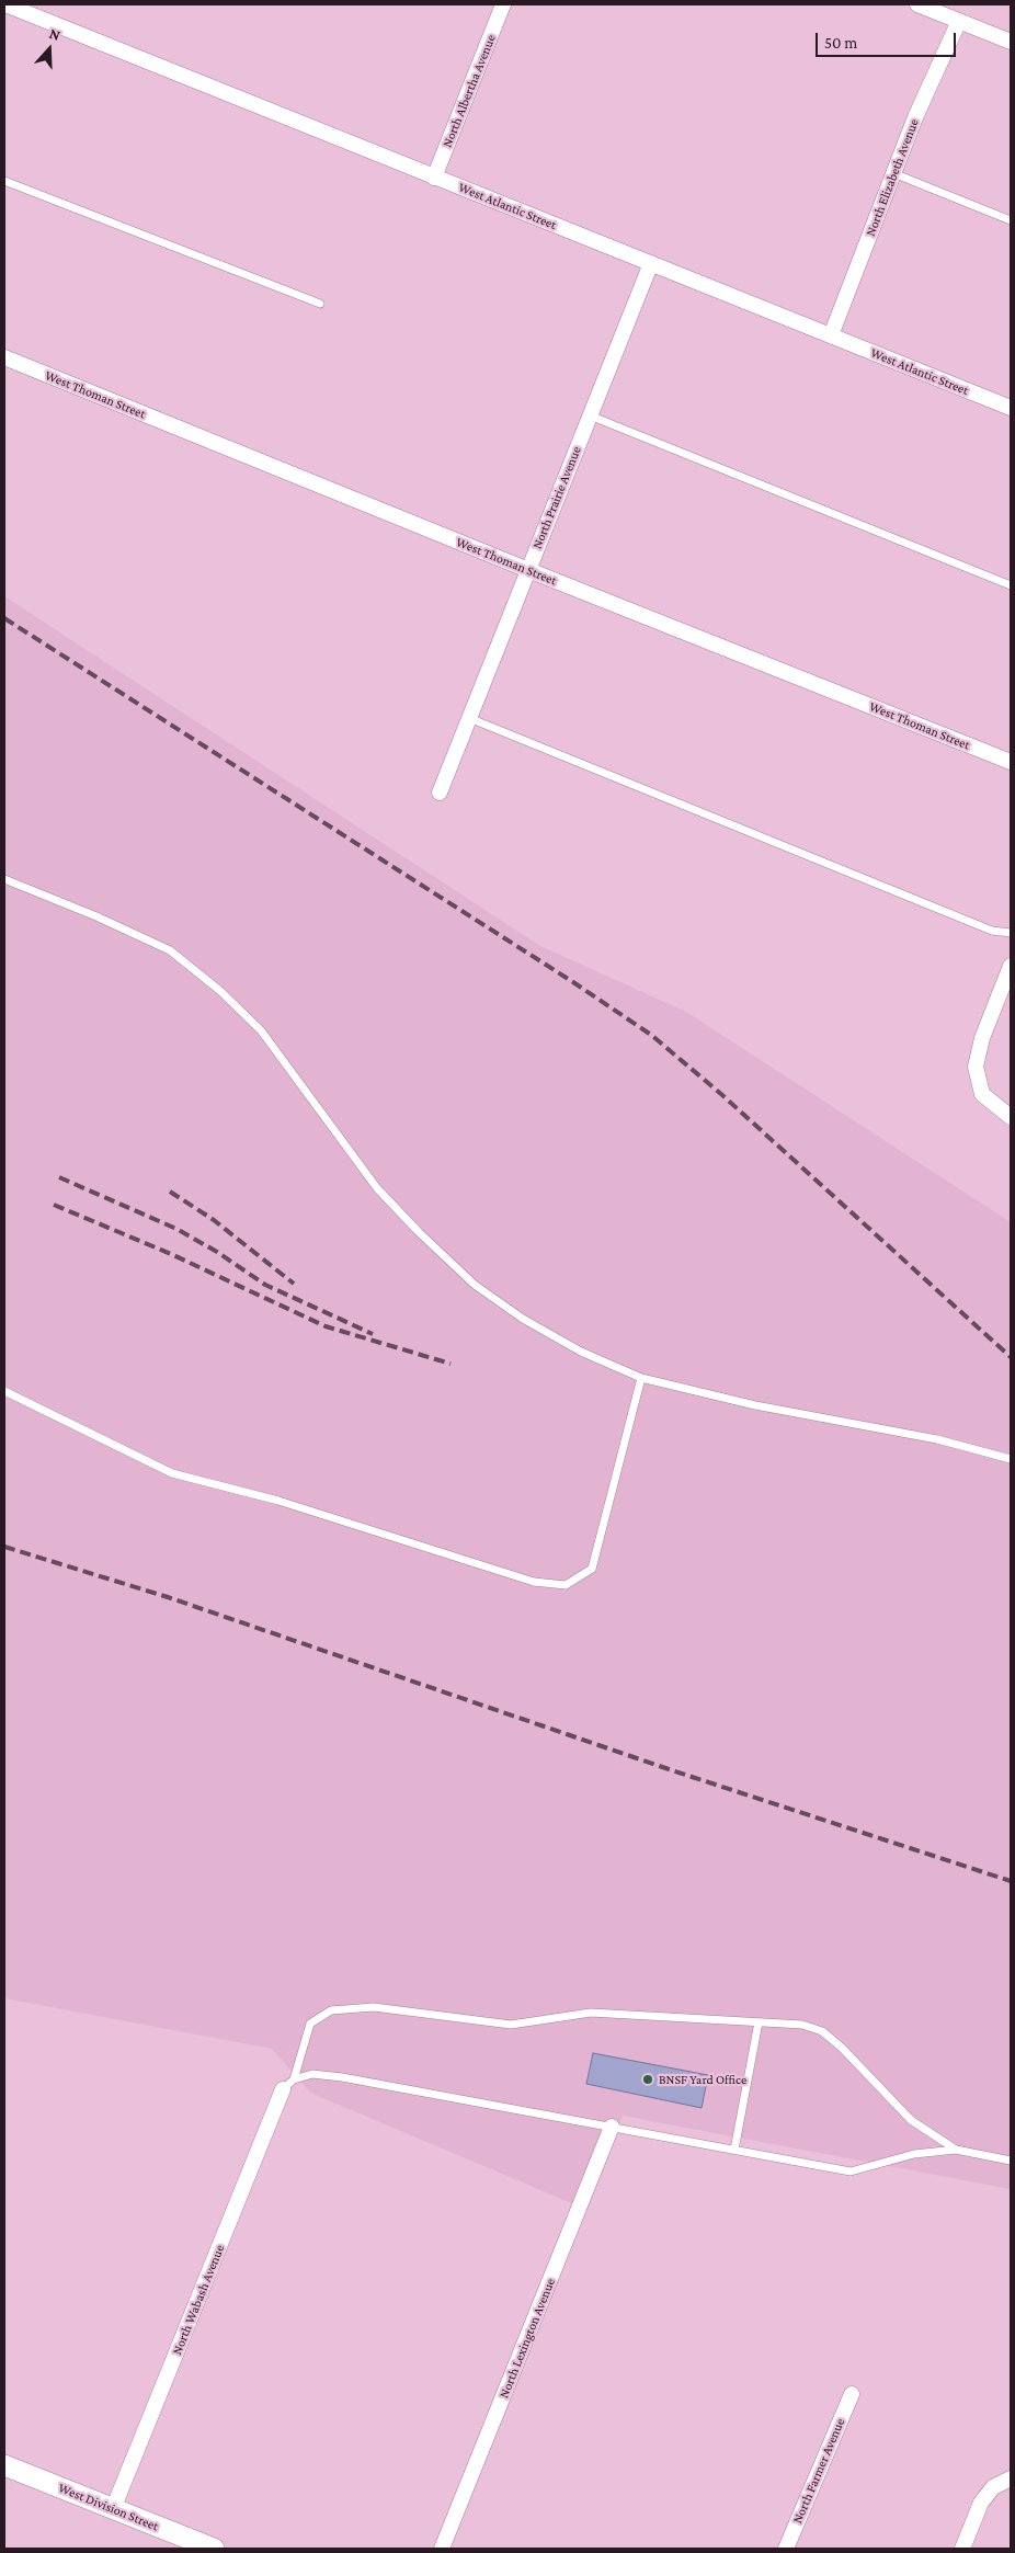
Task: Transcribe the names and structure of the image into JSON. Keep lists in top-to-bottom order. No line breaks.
{"streets":{"street":["North Albertha Avenue","North Elizabeth Avenue","West Atlantic Street","West Thoman Street","North Prairie Avenue","North Wabash Avenue","North Lexington Avenue","North Farmer Avenue","West Division Street"]},"crossings":[["North Albertha Avenue","West Atlantic Street"],["North Elizabeth Avenue","West Atlantic Street"],["West Atlantic Street","North Prairie Avenue"],["West Thoman Street","North Prairie Avenue"],["North Wabash Avenue","West Division Street"]],"places":["BNSF Yard Office"],"scale_bar":"50 m","north":"top"}
